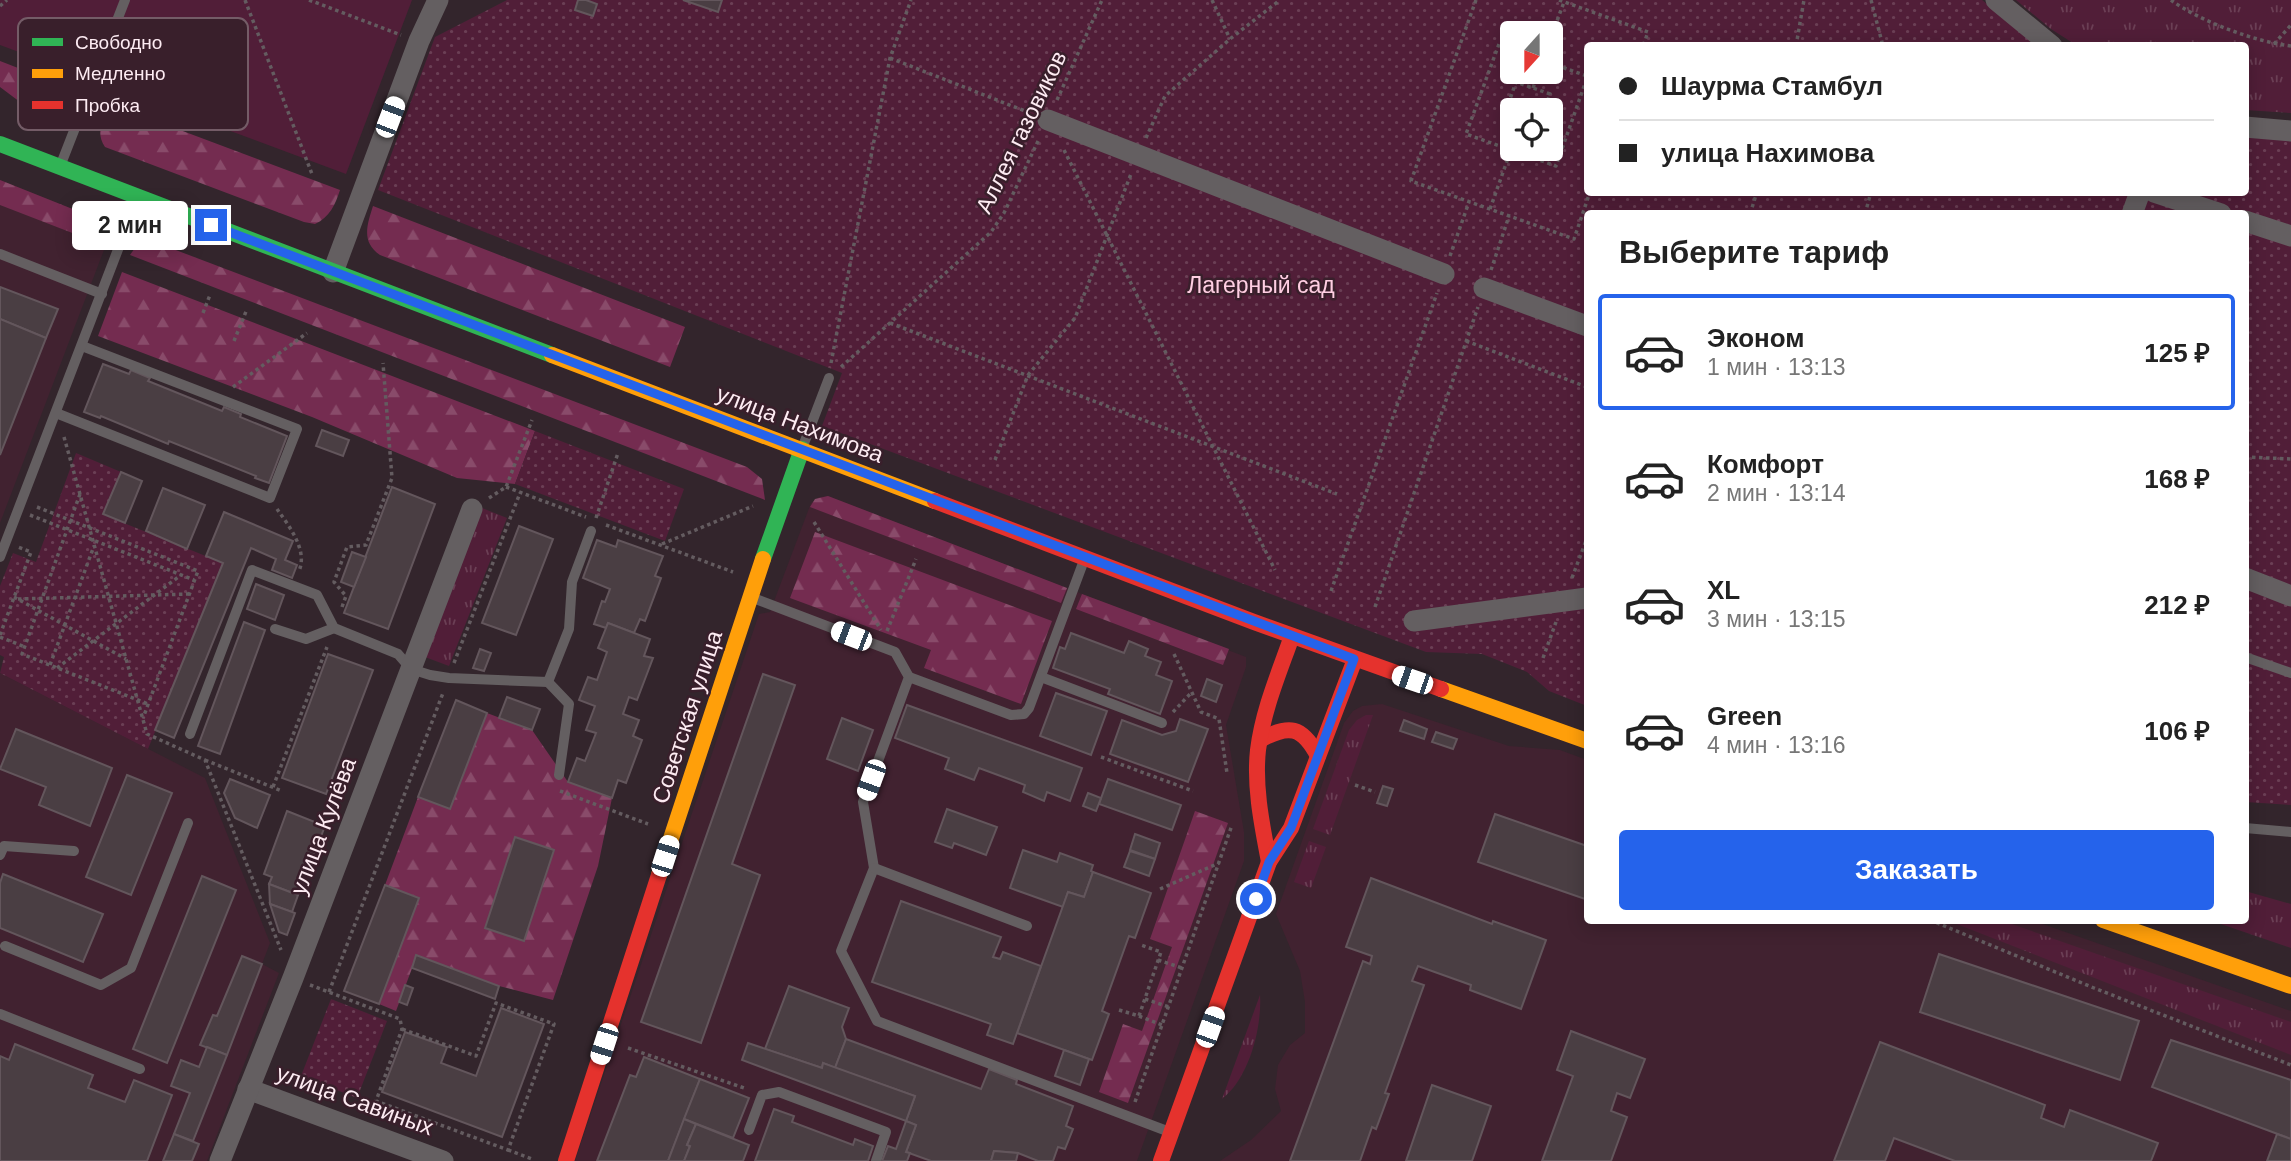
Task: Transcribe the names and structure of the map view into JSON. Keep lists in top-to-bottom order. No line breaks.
{"streets":{"main road":["улица Нахимова","Советская улица"],"street":["улица Кулёва","улица Савиных"],"path":["Аллея газовиков"]},"crossings":[["улица Нахимова","Советская улица"],["улица Кулёва","улица Савиных"]],"parks":["Лагерный сад"],"legend":["Свободно","Медленно","Пробка"],"north":"bottom","page":{"banner":["Шаурма Стамбул","улица Нахимова"],"bubble":"2 мин","heading":"Выберите тариф","list":[{"name":"Эконом","note":"1 мин · 13:13","value":"125 ₽"},{"name":"Комфорт","note":"2 мин · 13:14","value":"168 ₽"},{"name":"XL","note":"3 мин · 13:15","value":"212 ₽"},{"name":"Green","note":"4 мин · 13:16","value":"106 ₽"}],"buttons":"Заказать"}}
